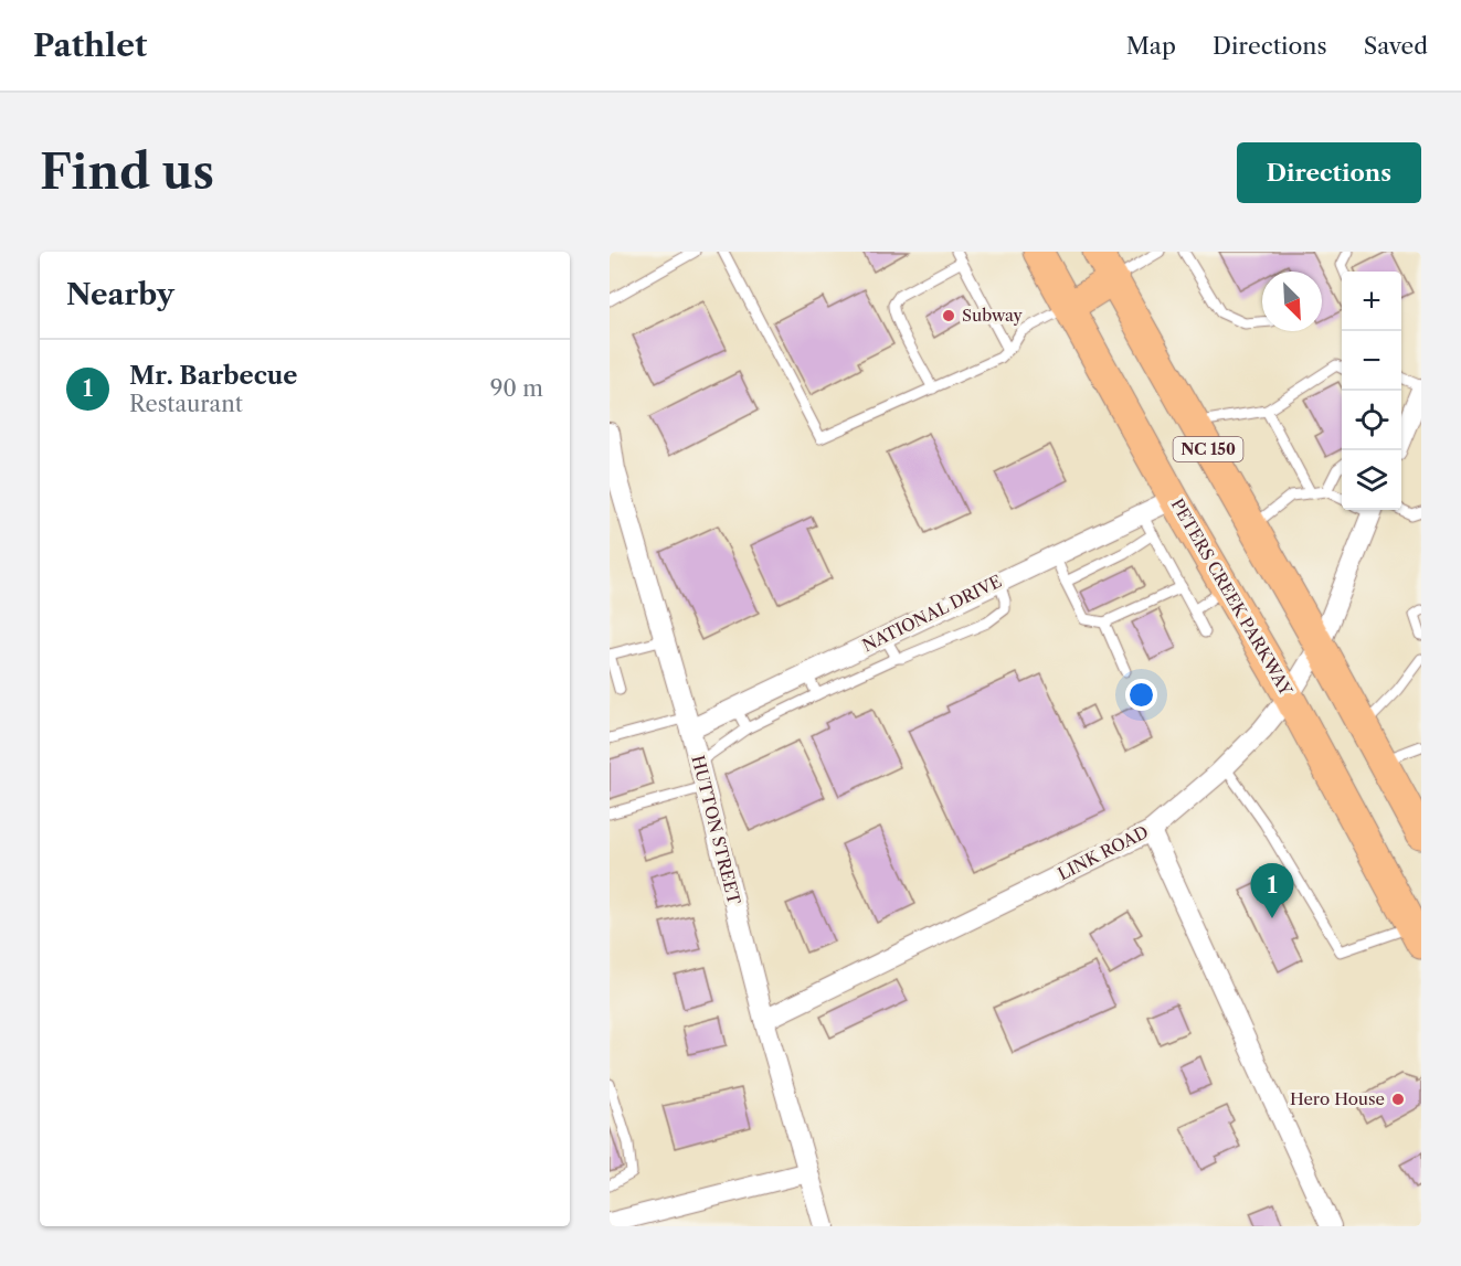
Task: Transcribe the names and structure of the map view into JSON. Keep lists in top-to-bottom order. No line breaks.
{"streets":{"main road":["NC 150","PETERS CREEK PARKWAY"],"street":["NATIONAL DRIVE","HUTTON STREET","LINK ROAD"]},"crossings":[["NC 150","LINK ROAD"],["PETERS CREEK PARKWAY","NATIONAL DRIVE"],["PETERS CREEK PARKWAY","LINK ROAD"],["NATIONAL DRIVE","HUTTON STREET"],["HUTTON STREET","LINK ROAD"]],"places":["Subway","Hero House"],"north":"bottom right","page":{"header":"Pathlet","nav":["Map","Directions","Saved"],"buttons":"Directions","title":"Find us","heading":"Nearby","map_buttons":["+","−"],"list":[{"mark":"1","name":"Mr. Barbecue","note":"Restaurant","value":"90 m"}],"pins":"1"}}
